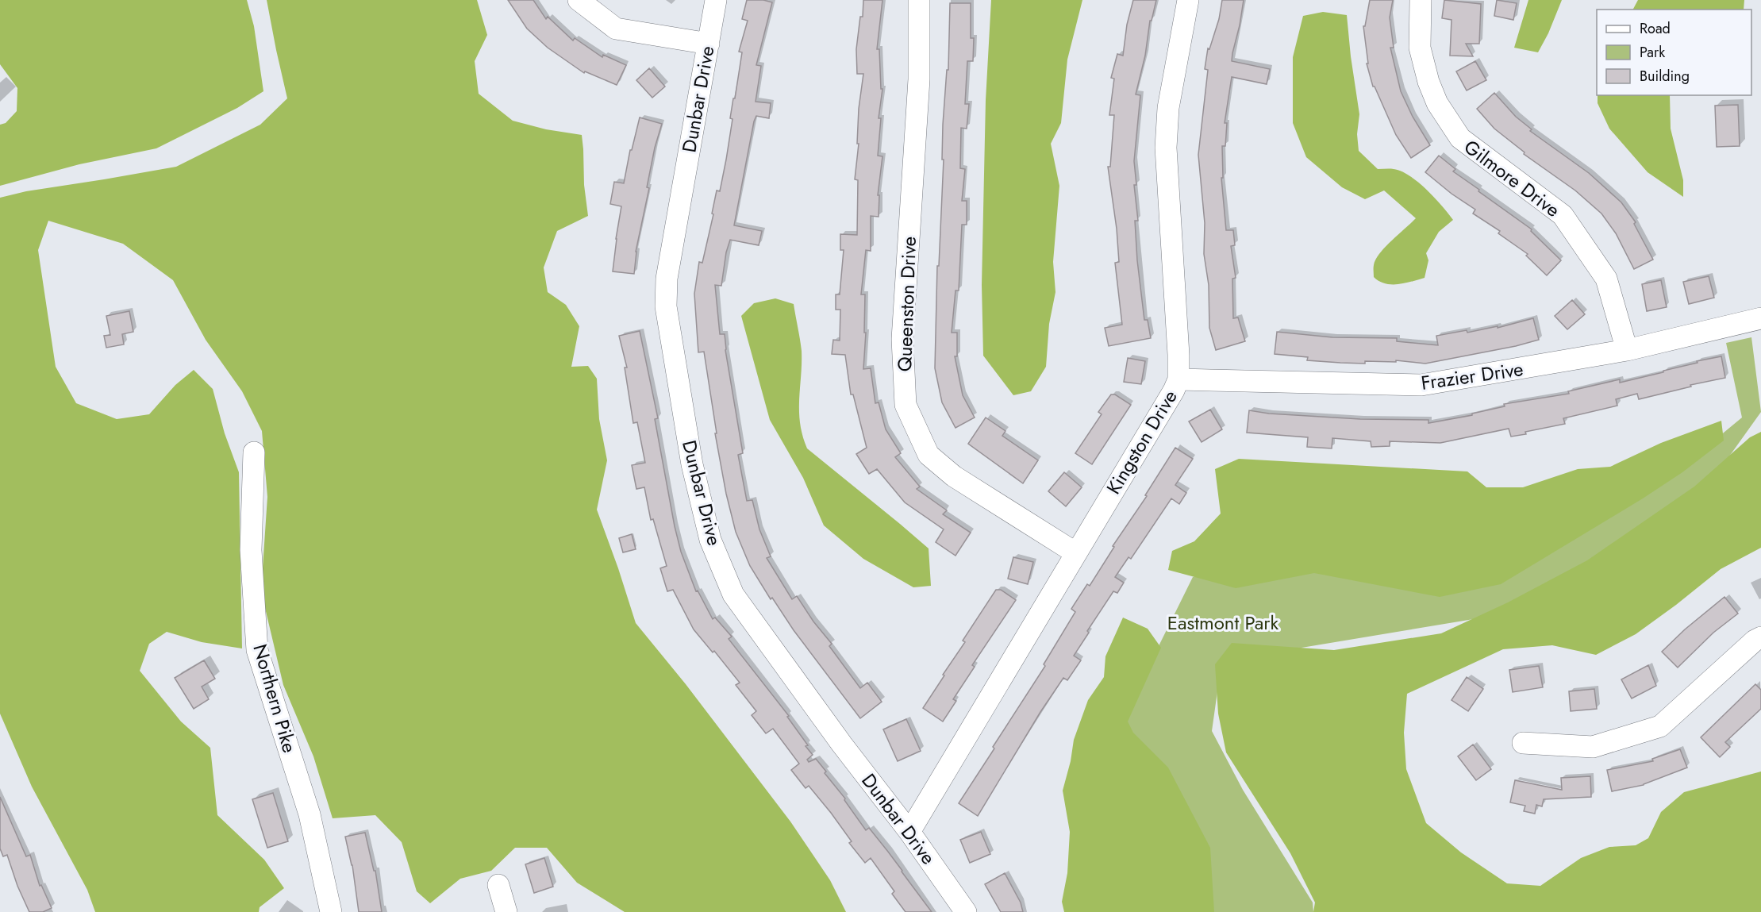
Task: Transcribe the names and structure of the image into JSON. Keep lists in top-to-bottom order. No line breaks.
{"streets":{"street":["Dunbar Drive","Gilmore Drive","Queenston Drive","Frazier Drive","Kingston Drive","Northern Pike"]},"crossings":[["Dunbar Drive","Kingston Drive"],["Gilmore Drive","Frazier Drive"],["Queenston Drive","Kingston Drive"],["Frazier Drive","Kingston Drive"]],"parks":["Eastmont Park"],"legend":["Road","Park","Building"]}
